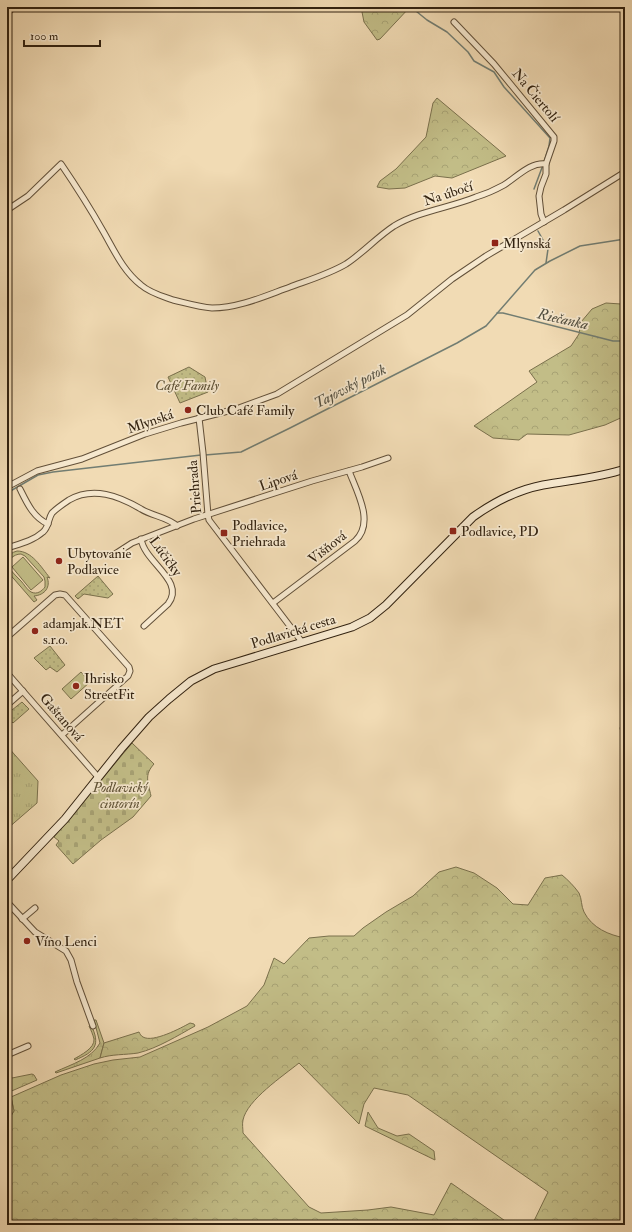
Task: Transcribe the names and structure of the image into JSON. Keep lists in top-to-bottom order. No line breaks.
{"streets":{"main road":["Podlavická cesta"],"street":["Na Čiertolí","Na úbočí","Mlynská","Lipová","Priehrada","Višňová","Lúčičky","Gaštanová"]},"crossings":[["Na Čiertolí","Na úbočí"],["Na Čiertolí","Mlynská"],["Mlynská","Priehrada"],["Lipová","Priehrada"],["Lipová","Višňová"],["Lipová","Lúčičky"],["Priehrada","Višňová"],["Priehrada","Podlavická cesta"],["Podlavická cesta","Gaštanová"]],"water":["Riečanka","Tajovský potok"],"parks":["Café Family","Podlavický cintorín"],"places":{"transit":["Mlynská","Podlavice, PD","Podlavice, Priehrada"],"other":["Club Café Family","Ubytovanie Podlavice","adamjak.NET s.r.o.","Ihrisko StreetFit","Víno Lenci"]},"scale_bar":"100 m"}
